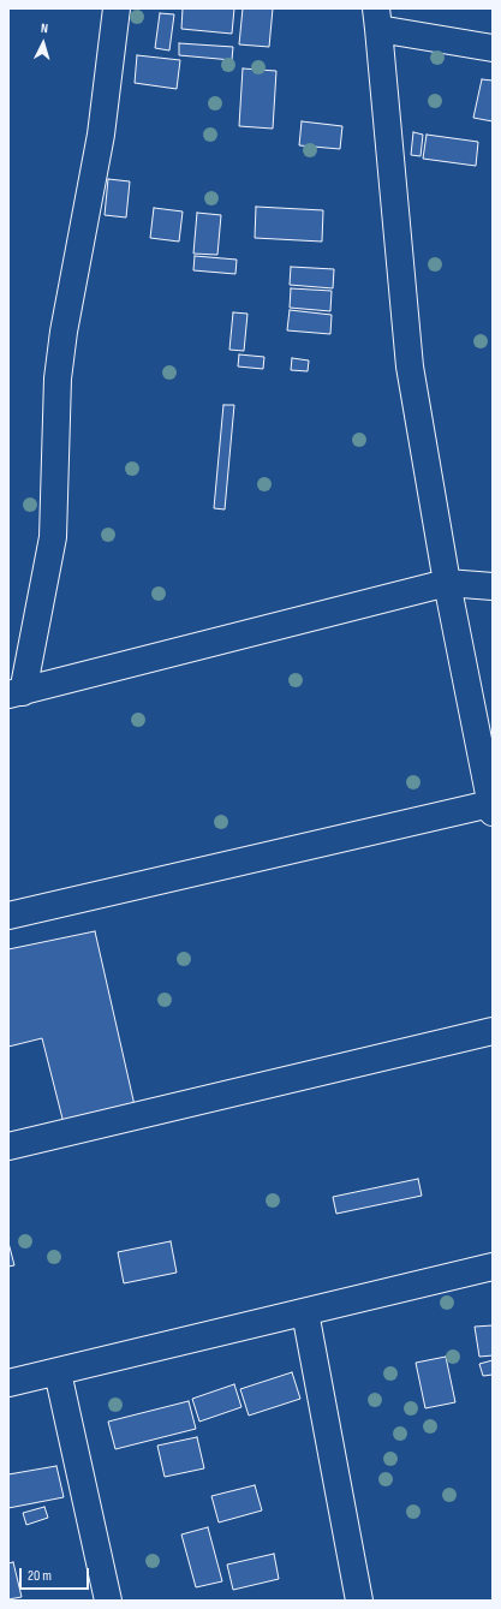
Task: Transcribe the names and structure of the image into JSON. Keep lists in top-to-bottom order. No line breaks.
{"scale_bar":"20 m","north":"top"}
